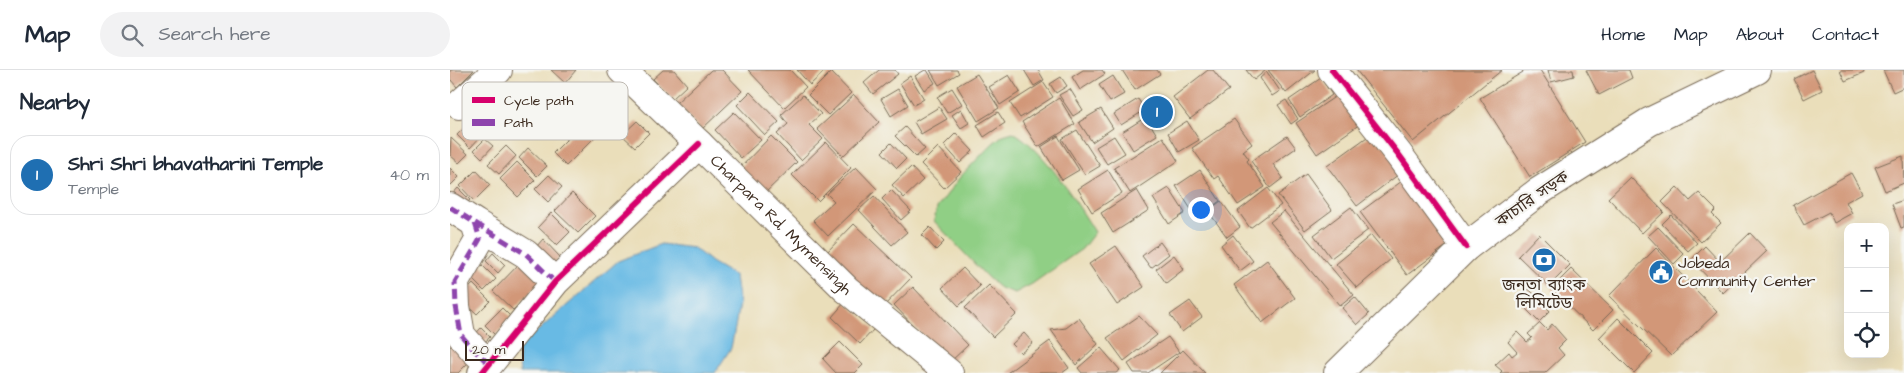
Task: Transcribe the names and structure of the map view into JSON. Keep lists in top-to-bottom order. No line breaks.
{"streets":{"main road":["কাচারি সড়ক","Charpara Rd, Mymensingh"]},"places":{"bank":["জনতা ব্যাংক লিমিটেড"],"public building":["Jobeda Community Center"]},"legend":["Cycle path","Path"],"scale_bar":"20 m","page":{"header":"Map","search":"Search here","nav":["Home","Map","About","Contact"],"heading":"Nearby","pins":"1","list":[{"mark":"1","name":"Shri Shri bhavatharini Temple","note":"Temple","value":"40 m"}],"map_buttons":["+","−"],"scale":"20 m"}}
